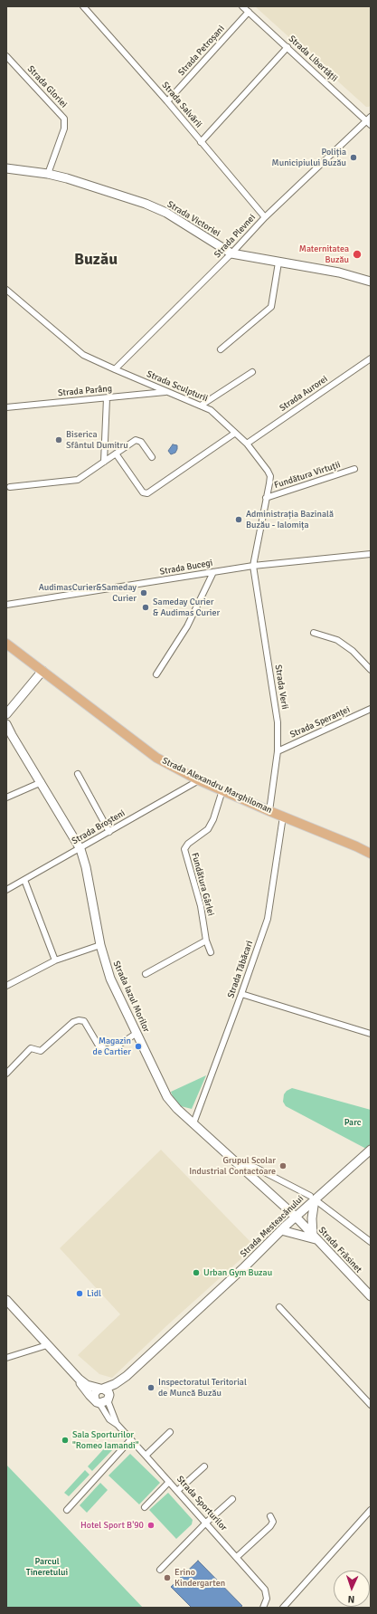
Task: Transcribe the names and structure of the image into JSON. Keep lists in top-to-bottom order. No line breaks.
{"streets":{"main road":["Strada Alexandru Marghiloman"],"street":["Strada Petroșani","Strada Libertății","Strada Gloriei","Strada Salvării","Strada Victoriei","Strada Plevnei","Strada Sculpturii","Strada Parâng","Strada Aurorei","Fundătura Virtuții","Strada Bucegi","Strada Verii","Strada Speranței","Strada Broșteni","Fundătura Gârlei","Strada Tăbăcari","Strada Iazul Morilor","Strada Mesteacănului","Strada Frăsinet","Strada Sporturilor"]},"crossings":[["Strada Petroșani","Strada Libertății"],["Strada Petroșani","Strada Salvării"],["Strada Libertății","Strada Plevnei"],["Strada Gloriei","Strada Victoriei"],["Strada Salvării","Strada Plevnei"],["Strada Victoriei","Strada Plevnei"],["Strada Plevnei","Strada Sculpturii"],["Strada Sculpturii","Strada Parâng"],["Strada Sculpturii","Strada Aurorei"],["Strada Sculpturii","Fundătura Virtuții"],["Strada Sculpturii","Strada Bucegi"],["Strada Sculpturii","Strada Verii"],["Strada Bucegi","Strada Verii"],["Strada Verii","Strada Speranței"],["Strada Verii","Strada Alexandru Marghiloman"],["Strada Alexandru Marghiloman","Strada Broșteni"],["Strada Alexandru Marghiloman","Fundătura Gârlei"],["Strada Alexandru Marghiloman","Strada Tăbăcari"],["Strada Broșteni","Strada Iazul Morilor"],["Strada Tăbăcari","Strada Iazul Morilor"],["Strada Iazul Morilor","Strada Mesteacănului"],["Strada Iazul Morilor","Strada Frăsinet"],["Strada Mesteacănului","Strada Frăsinet"],["Strada Mesteacănului","Strada Sporturilor"]],"districts":["Buzău"],"parks":["Parc","Parcul Tineretului"],"places":["Poliția Municipiului Buzău","Maternitatea Buzău","Biserica Sfântul Dumitru","Administrația Bazinală Buzău - Ialomița","AudimasCurier&Sameday Curier","Sameday Curier & Audimas Curier","Magazin de Cartier","Grupul Scolar Industrial Contactoare","Urban Gym Buzau","Lidl","Inspectoratul Teritorial de Muncă Buzău","Sala Sporturilor \"Romeo Iamandi\"","Hotel Sport B'90","Erino Kindergarten"],"north":"bottom"}
